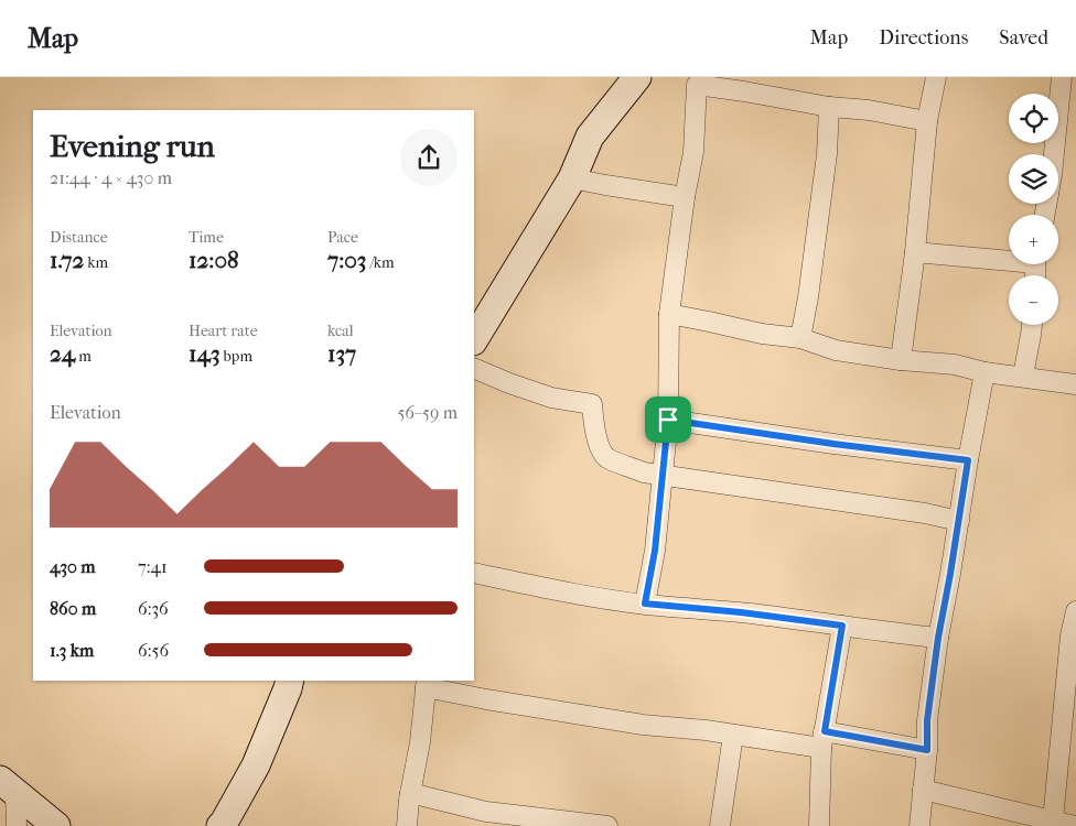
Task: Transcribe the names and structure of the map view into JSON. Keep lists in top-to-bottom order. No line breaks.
{"page":{"header":"Map","nav":["Map","Directions","Saved"],"map_buttons":["+","−"],"heading":["Evening run","21:44 · 4 × 430 m"],"stats":[["Distance","1.72 km"],["Time","12:08"],["Pace","7:03 /km"],["Elevation","24 m"],["Heart rate","143 bpm"],["kcal","137"]],"chart":["Elevation","56–59 m"],"list":[{"name":"430 m","note":"7:41"},{"name":"860 m","note":"6:36"},{"name":"1.3 km","note":"6:56"}]}}
